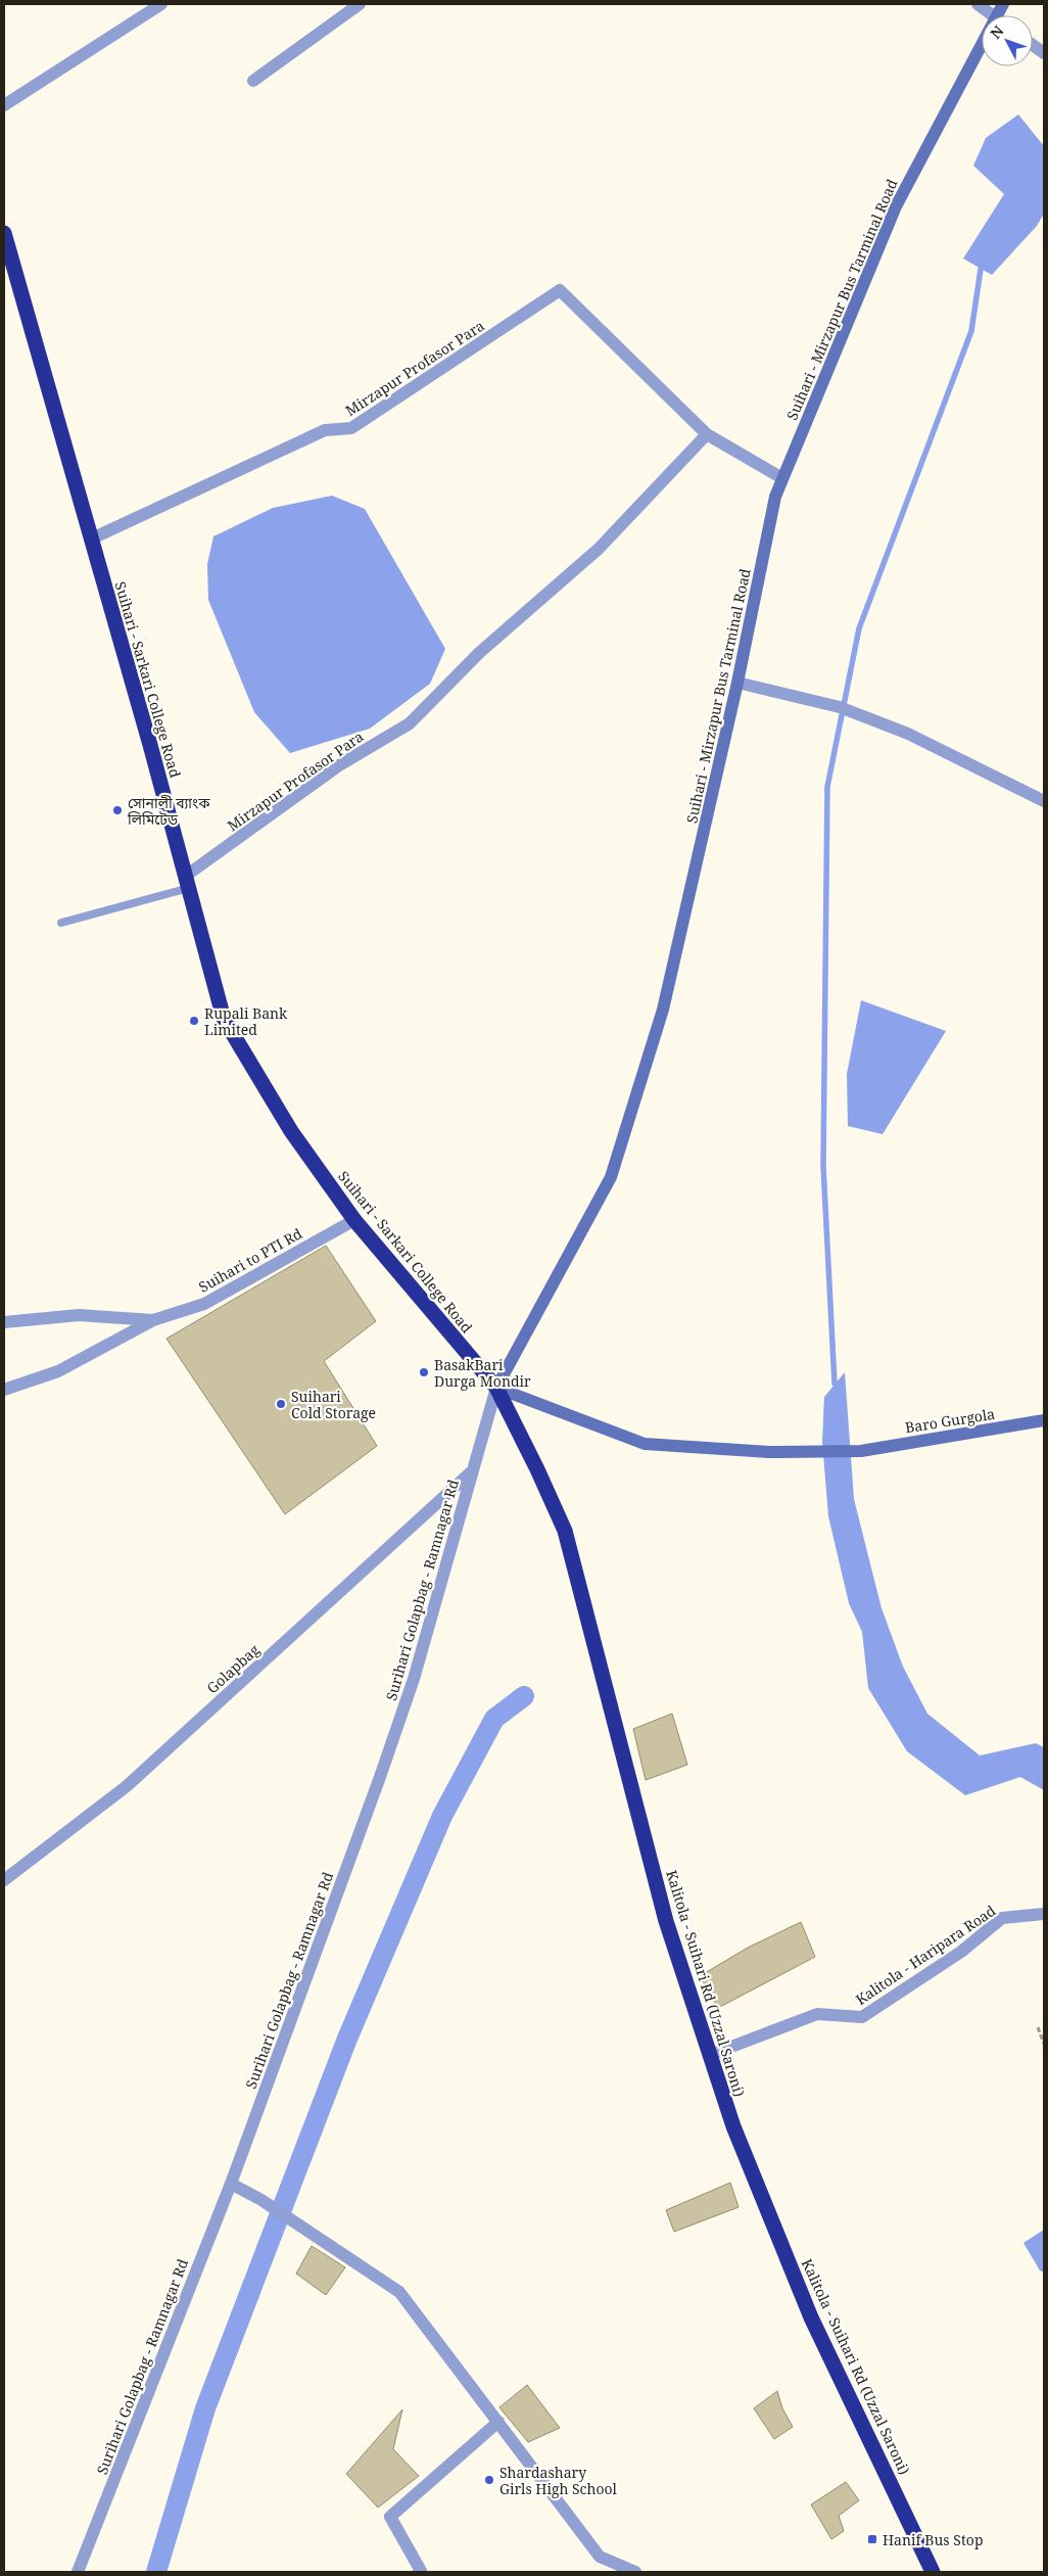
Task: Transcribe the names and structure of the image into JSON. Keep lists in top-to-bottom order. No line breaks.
{"streets":{"highway":["Suihari - Sarkari College Road","Kalitola - Suihari Rd (Uzzal Saroni)"],"street":["Suihari - Mirzapur Bus Tarminal Road","Mirzapur Profasor Para","Suihari to PTI Rd","Baro Gurgola","Surihari Golapbag - Ramnagar Rd","Golapbag","Kalitola - Haripara Road"]},"crossings":[["Suihari - Mirzapur Bus Tarminal Road","Mirzapur Profasor Para"],["Suihari - Mirzapur Bus Tarminal Road","Suihari - Sarkari College Road"],["Suihari - Mirzapur Bus Tarminal Road","Baro Gurgola"],["Suihari - Mirzapur Bus Tarminal Road","Surihari Golapbag - Ramnagar Rd"],["Suihari - Mirzapur Bus Tarminal Road","Kalitola - Suihari Rd (Uzzal Saroni)"],["Mirzapur Profasor Para","Suihari - Sarkari College Road"],["Suihari - Sarkari College Road","Suihari to PTI Rd"],["Suihari - Sarkari College Road","Baro Gurgola"],["Suihari - Sarkari College Road","Surihari Golapbag - Ramnagar Rd"],["Suihari - Sarkari College Road","Kalitola - Suihari Rd (Uzzal Saroni)"],["Baro Gurgola","Surihari Golapbag - Ramnagar Rd"],["Baro Gurgola","Kalitola - Suihari Rd (Uzzal Saroni)"],["Surihari Golapbag - Ramnagar Rd","Golapbag"],["Surihari Golapbag - Ramnagar Rd","Kalitola - Suihari Rd (Uzzal Saroni)"],["Kalitola - Haripara Road","Kalitola - Suihari Rd (Uzzal Saroni)"]],"places":{"other":["সোনালী ব্যাংক লিমিটেড","Rupali Bank Limited","BasakBari Durga Mondir","Suihari Cold Storage","Shardashary Girls High School"],"transit":["Hanif Bus Stop"]},"north":"top left"}
